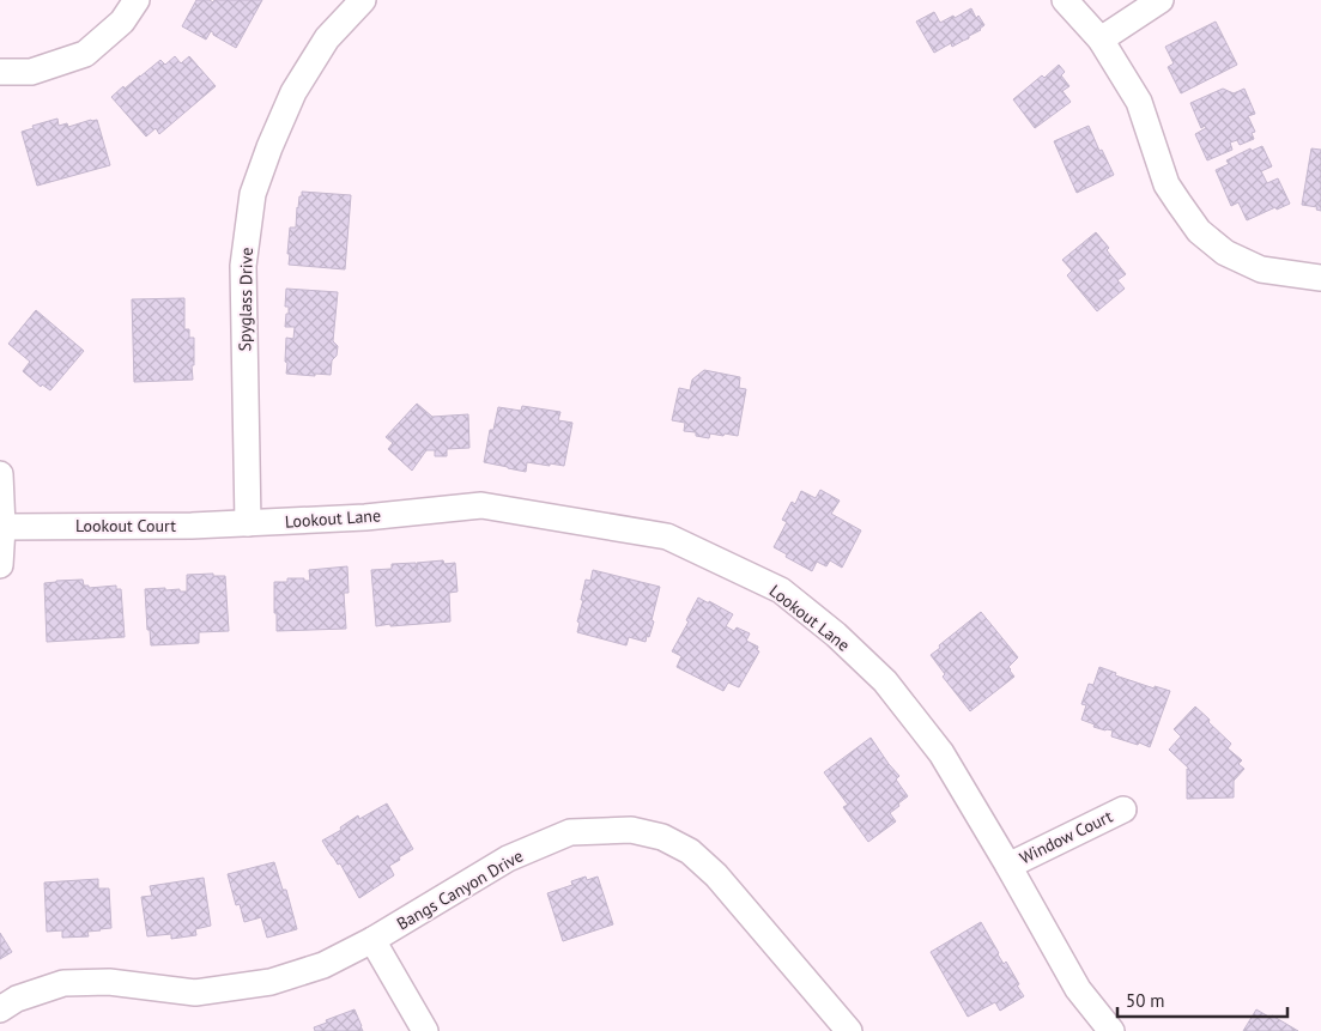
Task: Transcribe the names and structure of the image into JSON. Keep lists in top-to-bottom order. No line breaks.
{"streets":{"street":["Spyglass Drive","Lookout Lane","Lookout Court","Window Court","Bangs Canyon Drive"]},"crossings":[["Spyglass Drive","Lookout Lane"],["Spyglass Drive","Lookout Court"],["Lookout Lane","Lookout Court"],["Lookout Lane","Window Court"]],"scale_bar":"50 m"}
